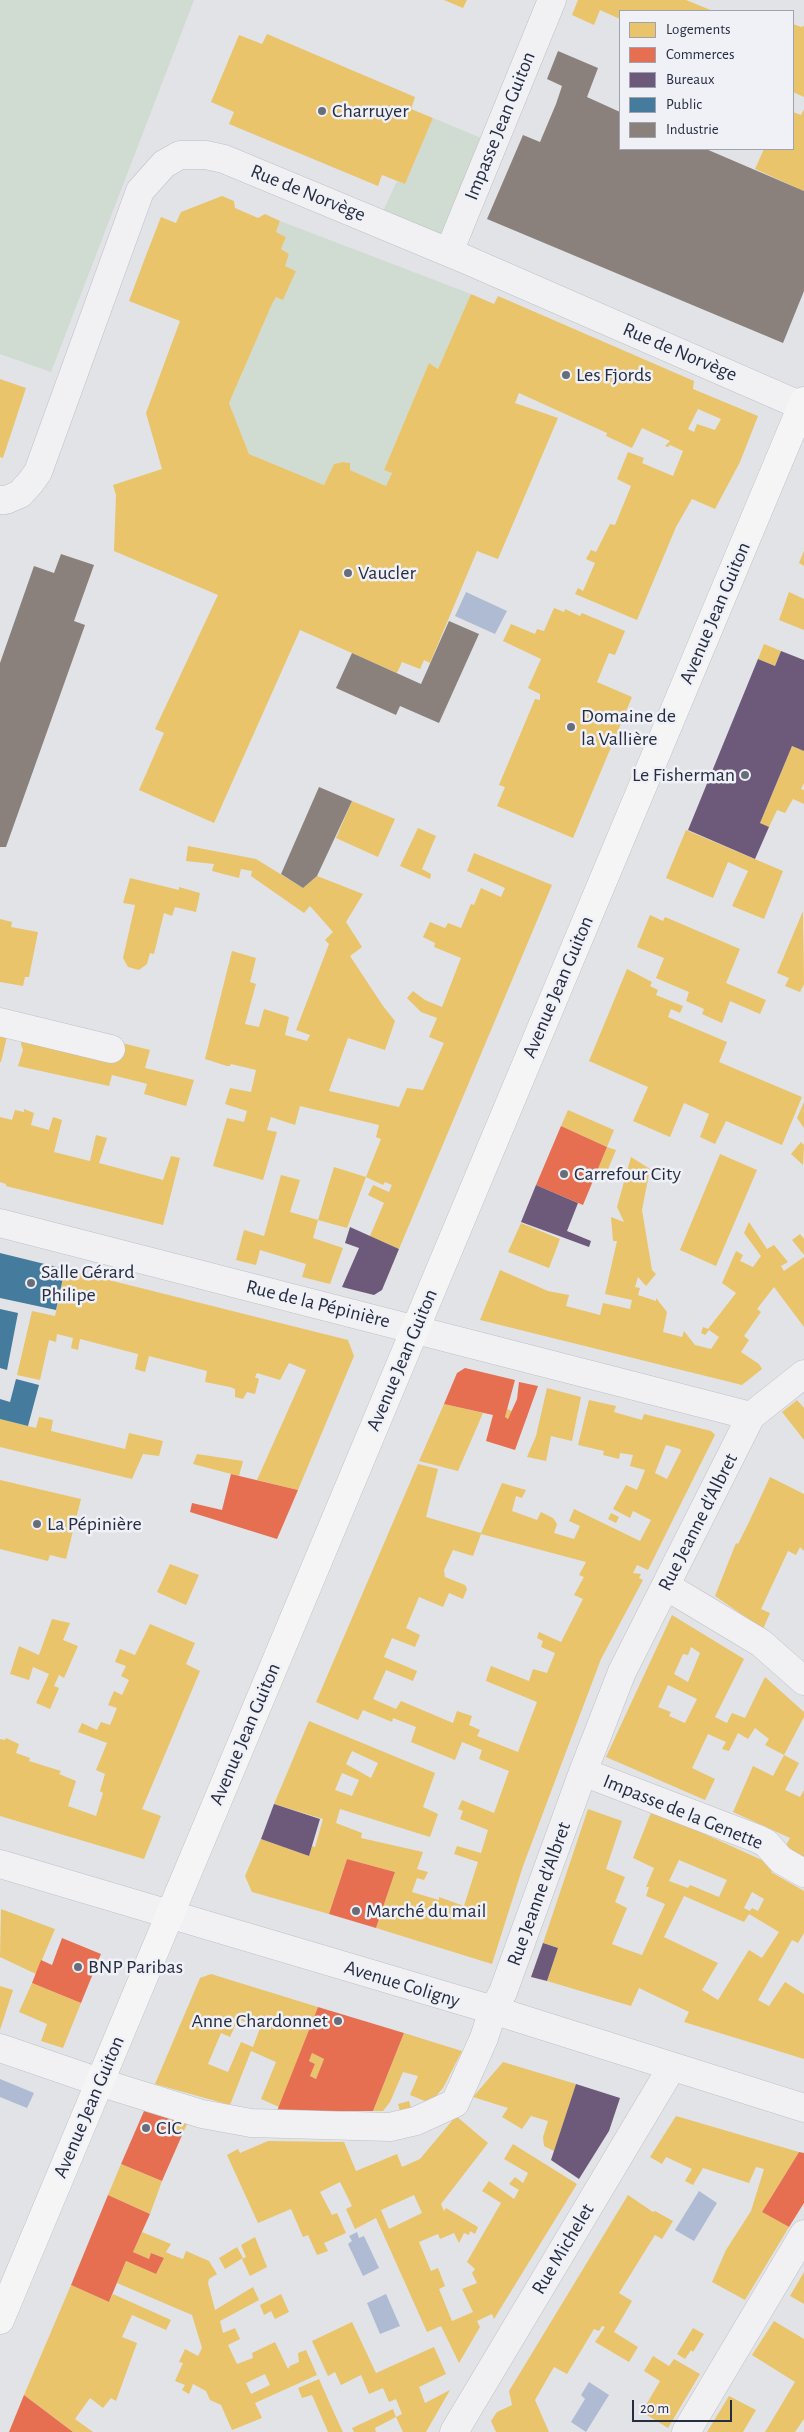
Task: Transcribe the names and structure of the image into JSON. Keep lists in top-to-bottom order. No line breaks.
{"streets":{"main road":["Avenue Jean Guiton"],"street":["Impasse Jean Guiton","Rue de Norvège","Rue de la Pépinière","Rue Jeanne d'Albret","Impasse de la Genette","Avenue Coligny","Rue Michelet"]},"crossings":[["Impasse Jean Guiton","Rue de Norvège"],["Rue de Norvège","Avenue Jean Guiton"],["Avenue Jean Guiton","Rue de la Pépinière"],["Avenue Jean Guiton","Rue Jeanne d'Albret"],["Avenue Jean Guiton","Avenue Coligny"],["Rue de la Pépinière","Rue Jeanne d'Albret"],["Rue Jeanne d'Albret","Impasse de la Genette"],["Rue Jeanne d'Albret","Avenue Coligny"],["Avenue Coligny","Rue Michelet"]],"places":["Charruyer","Les Fjords","Vaucler","Domaine de la Vallière","Le Fisherman","Carrefour City","Salle Gérard Philipe","La Pépinière","Marché du mail","BNP Paribas","Anne Chardonnet","CIC"],"legend":["Logements","Commerces","Bureaux","Public","Industrie"],"scale_bar":"20 m"}
